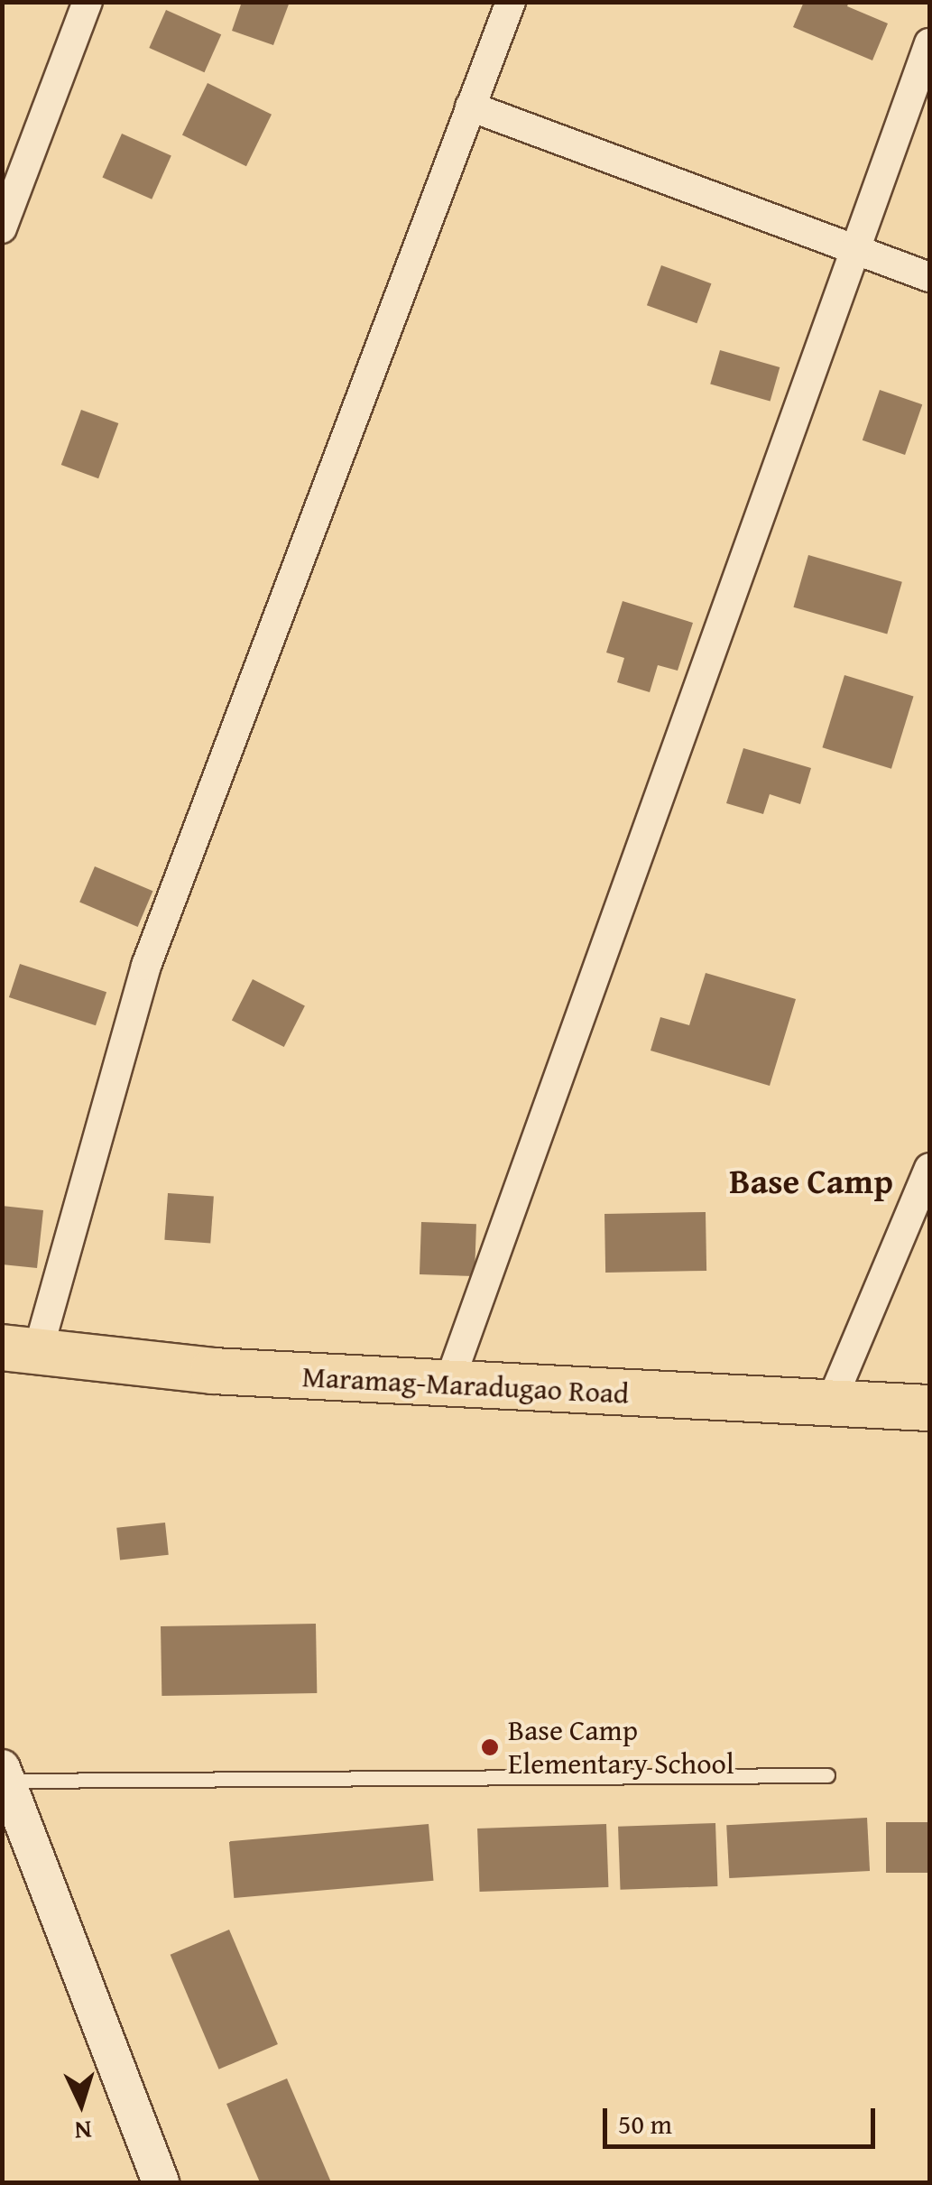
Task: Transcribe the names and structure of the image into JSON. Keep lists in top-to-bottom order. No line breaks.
{"streets":{"main road":["Maramag-Maradugao Road"]},"districts":["Base Camp"],"places":["Base Camp Elementary School"],"scale_bar":"50 m","north":"bottom"}
